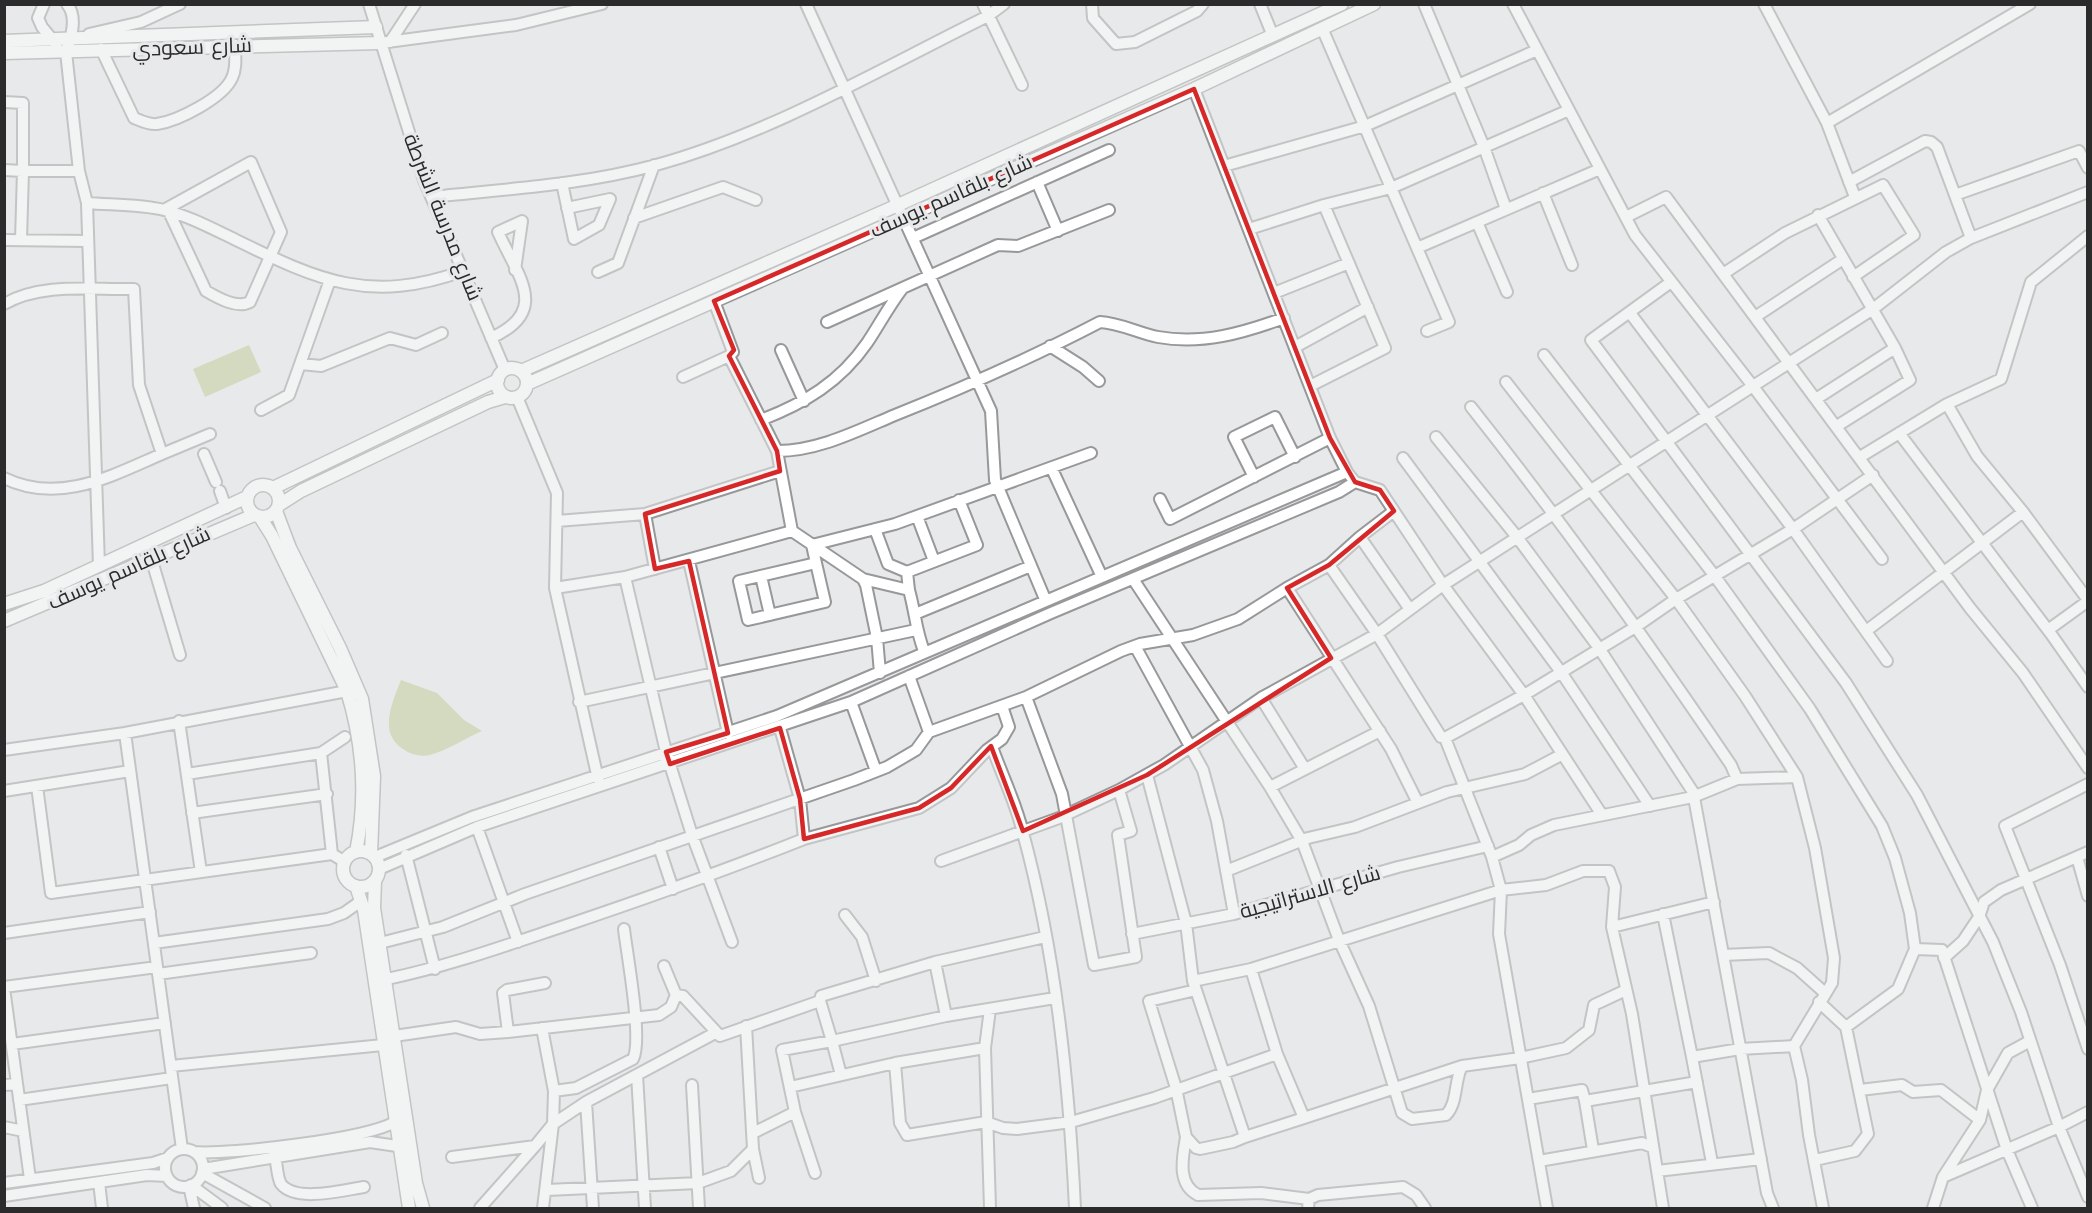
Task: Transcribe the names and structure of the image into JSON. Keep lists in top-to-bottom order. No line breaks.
{"streets":{"main road":["شارع سعودي","شارع بلقاسم يوسف"],"street":["شارع مدرسة الشرطة","شارع الاستراتيجية"]},"crossings":[["شارع سعودي","شارع مدرسة الشرطة"],["شارع بلقاسم يوسف","شارع مدرسة الشرطة"]]}
